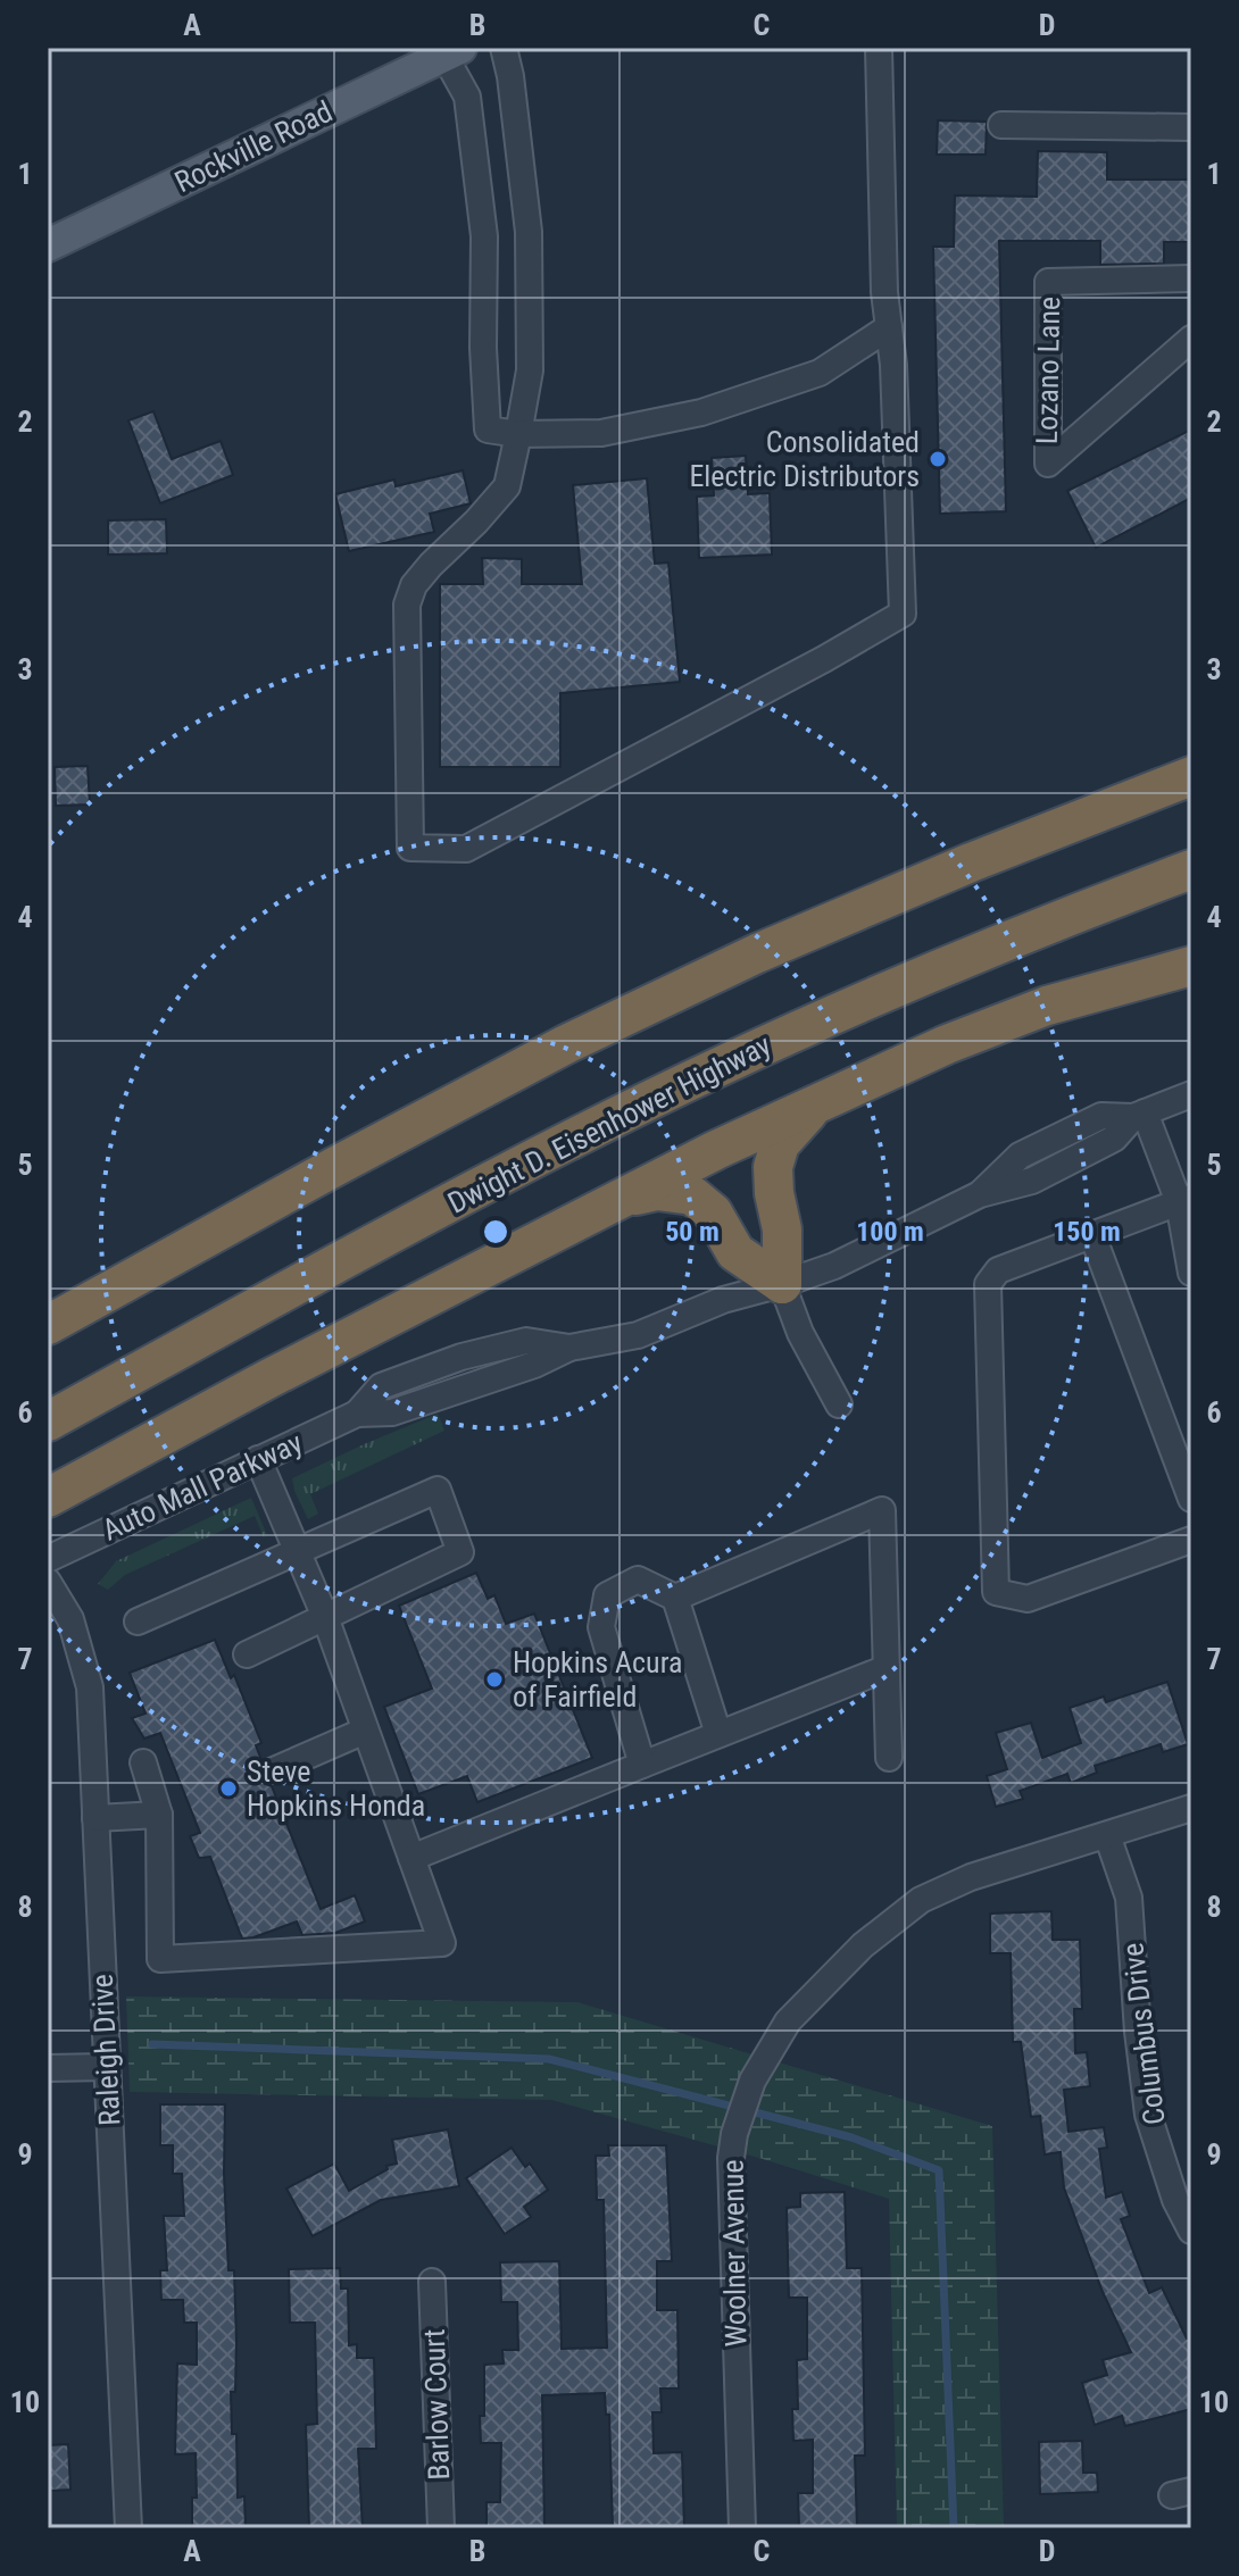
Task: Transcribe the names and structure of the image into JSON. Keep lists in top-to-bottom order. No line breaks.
{"streets":{"highway":["Dwight D. Eisenhower Highway"],"main road":["Rockville Road"],"street":["Lozano Lane","Auto Mall Parkway","Columbus Drive","Raleigh Drive","Woolner Avenue","Barlow Court"]},"crossings":[["Columbus Drive","Woolner Avenue"]],"places":["Consolidated Electric Distributors","Hopkins Acura of Fairfield","Steve Hopkins Honda"],"grid":{"columns":["A","B","C","D"],"rows":["1","2","3","4","5","6","7","8","9","10"]},"rings":["50 m","100 m","150 m"]}
